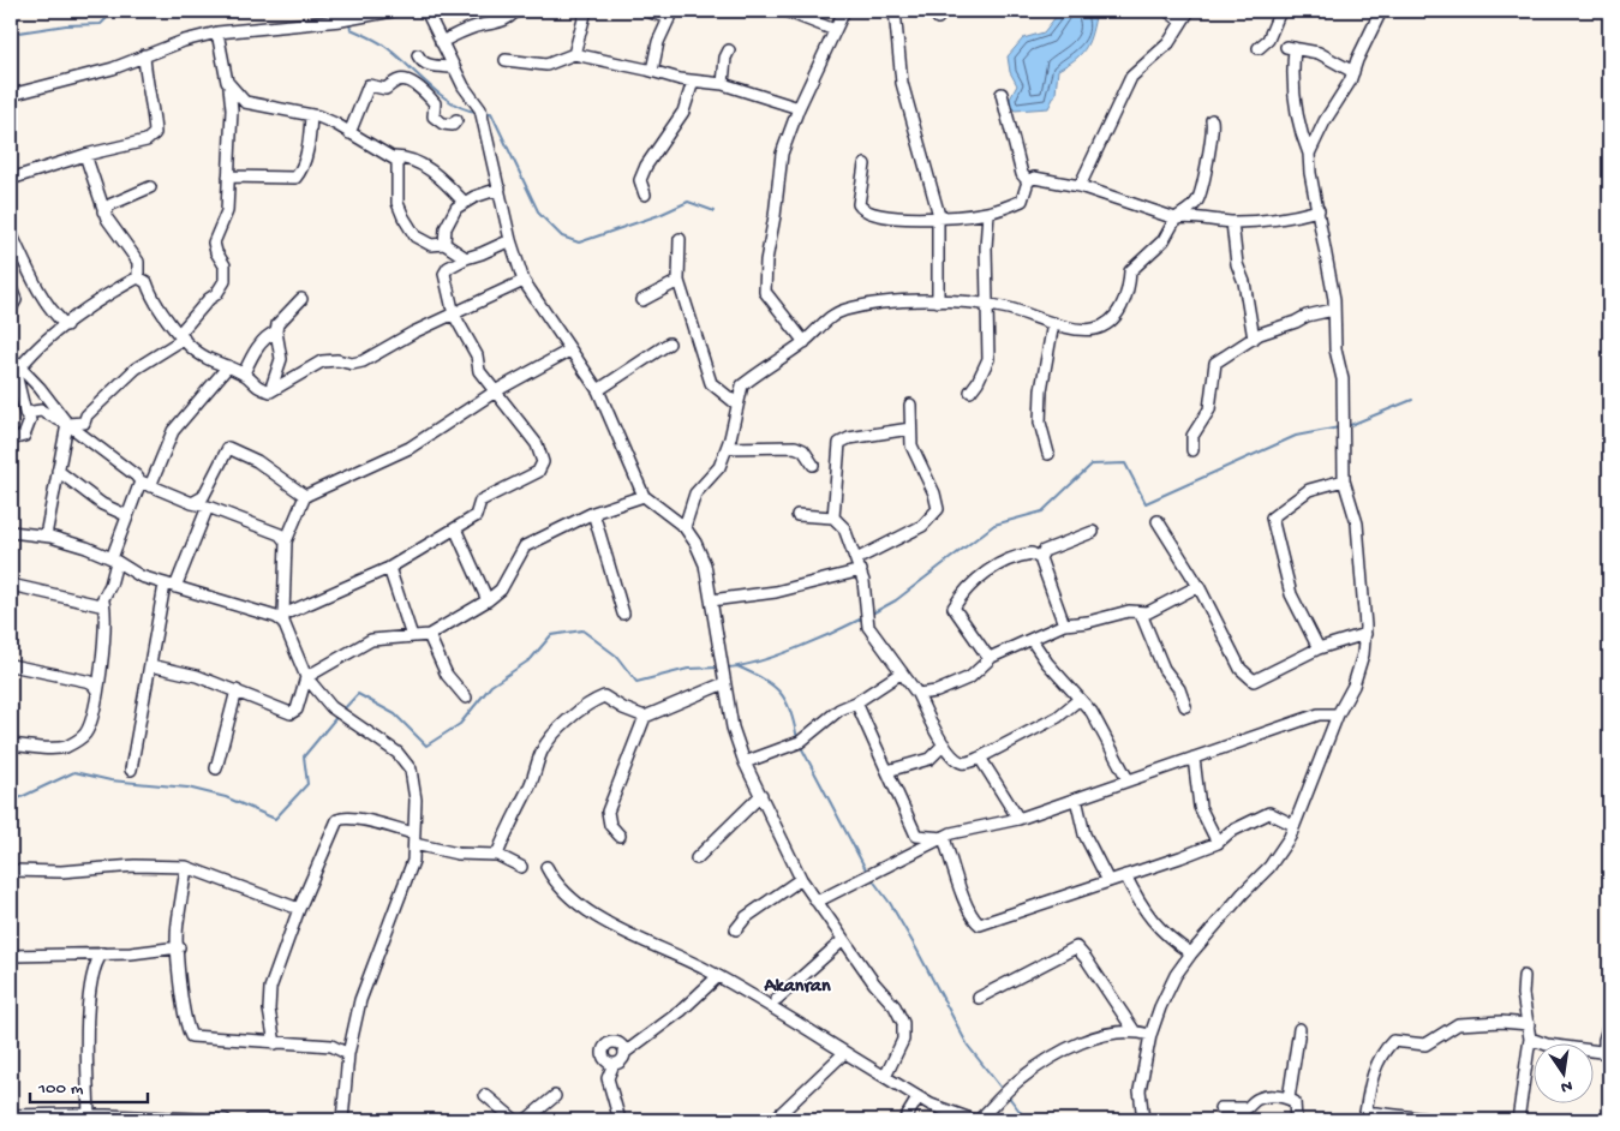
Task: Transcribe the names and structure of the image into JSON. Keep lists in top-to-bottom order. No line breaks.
{"districts":["Akanran"],"scale_bar":"100 m","north":"bottom"}
